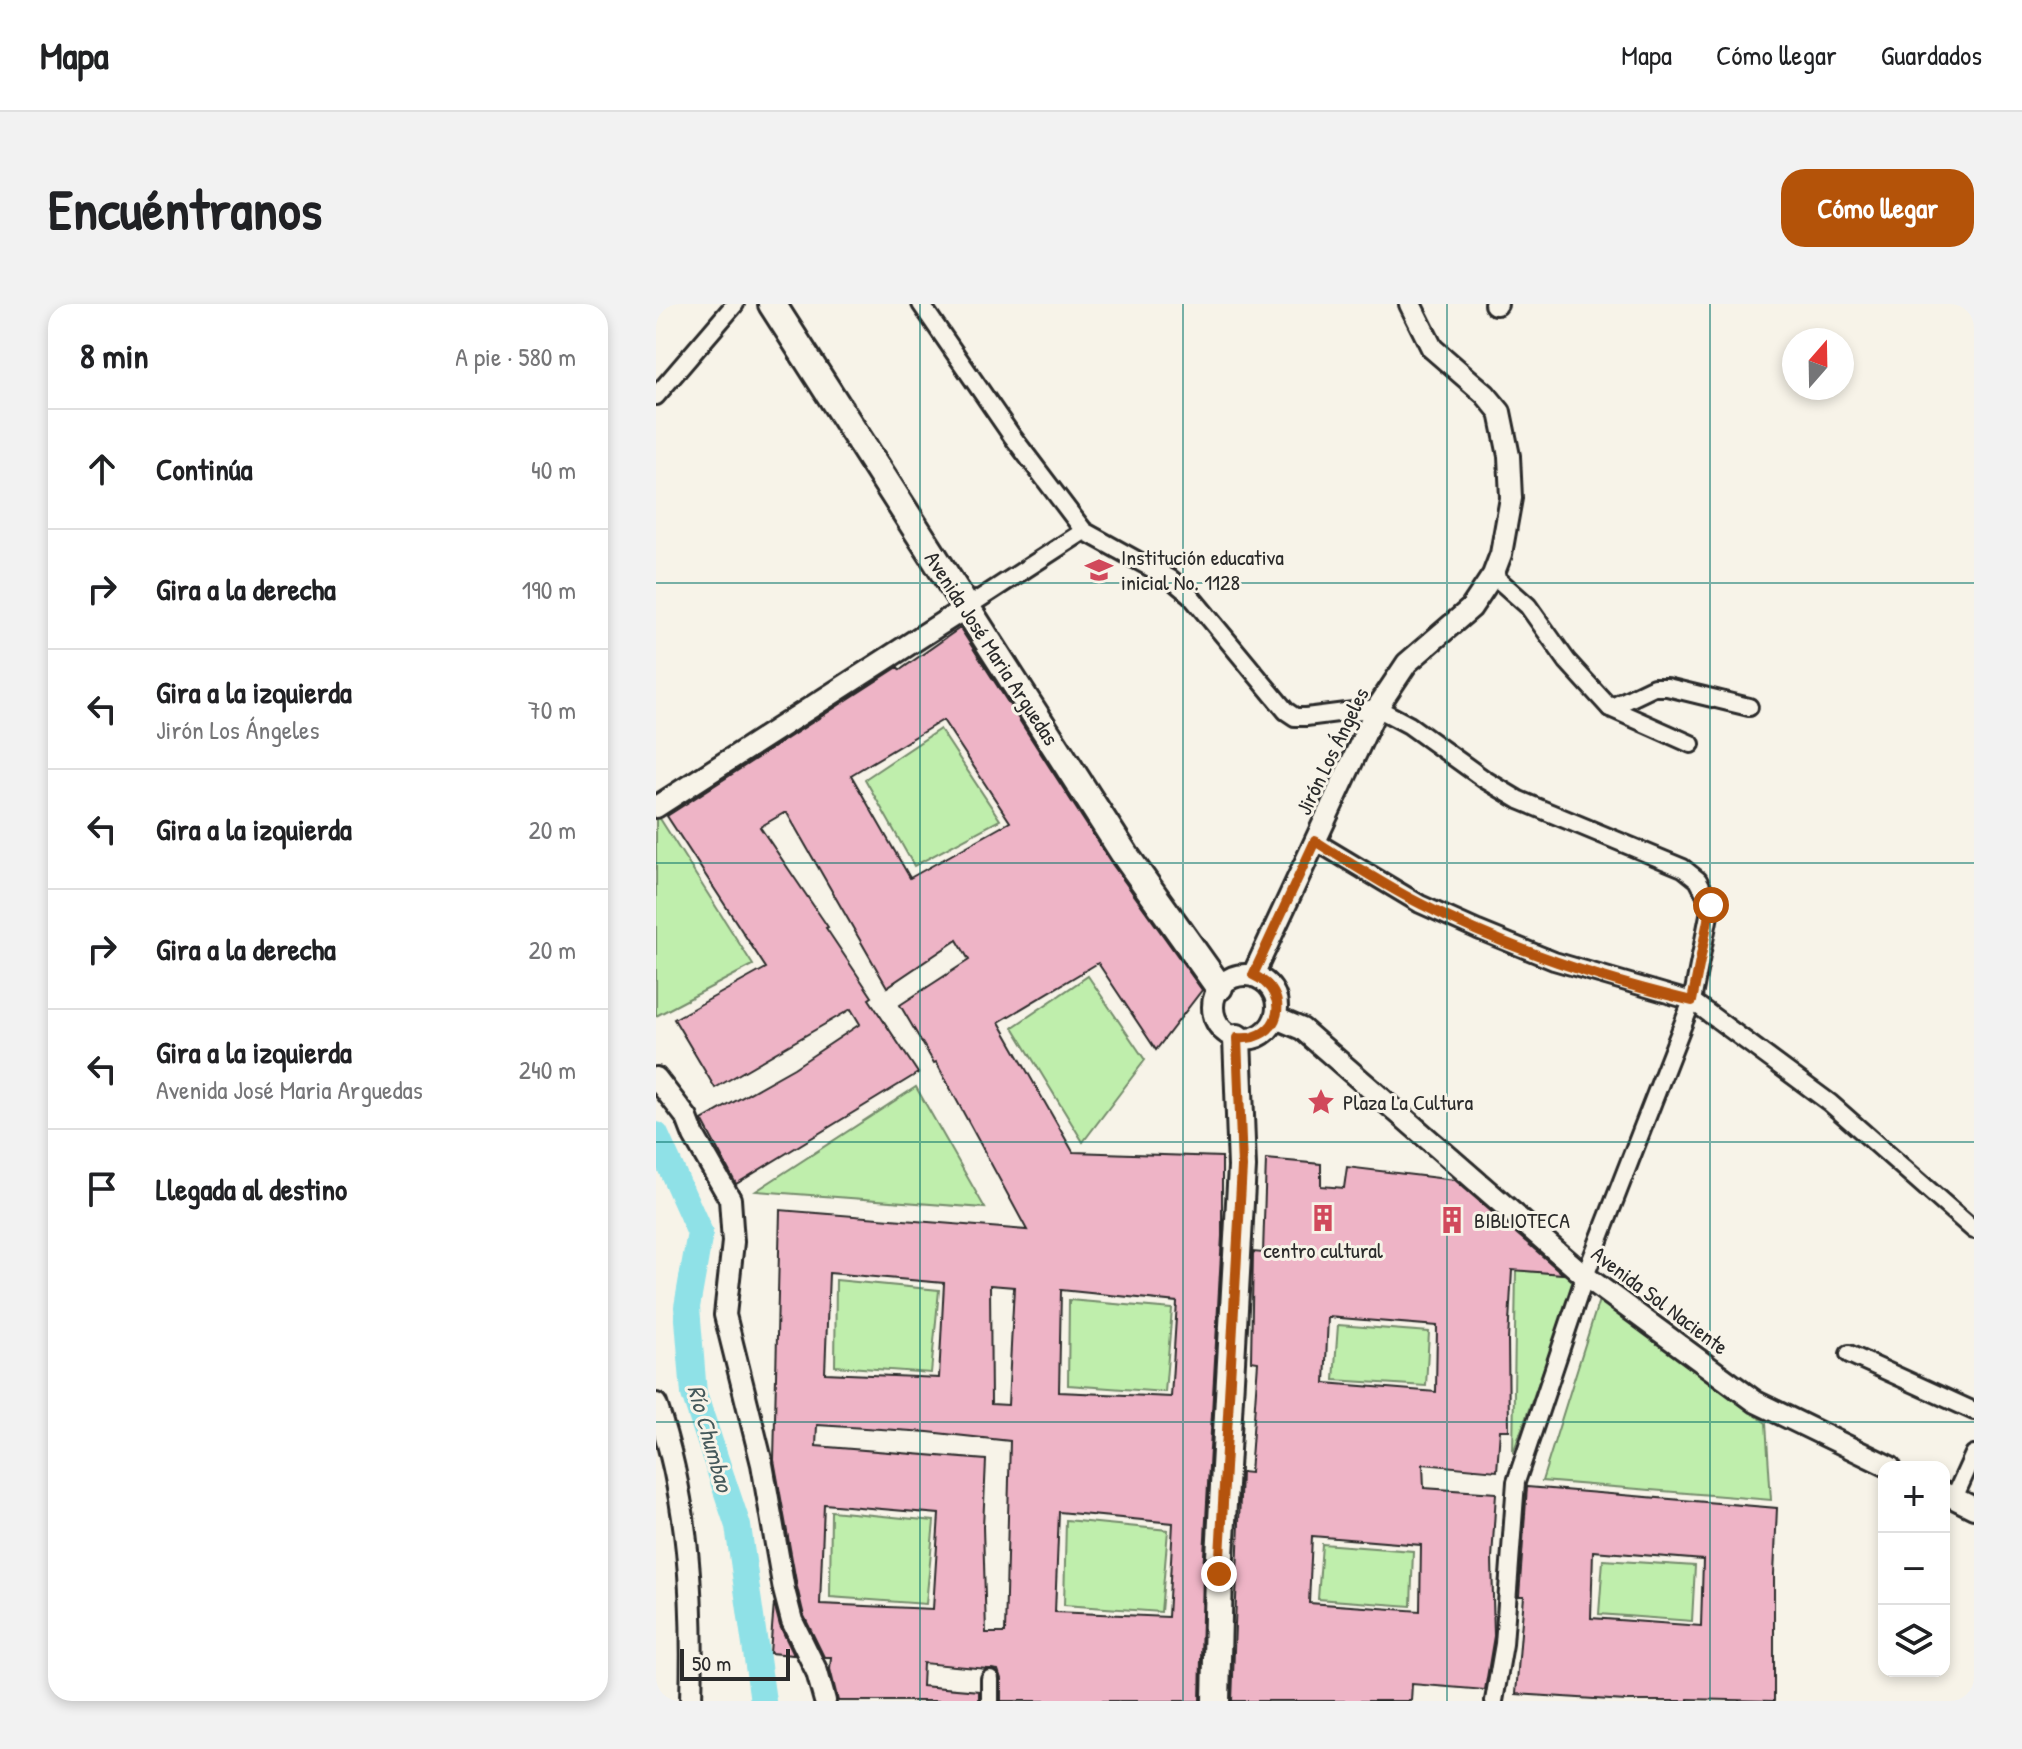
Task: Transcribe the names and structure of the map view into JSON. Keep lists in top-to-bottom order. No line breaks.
{"streets":{"main road":["Avenida José Maria Arguedas"],"street":["Jirón Los Ángeles","Avenida Sol Naciente"]},"crossings":[["Avenida José Maria Arguedas","Jirón Los Ángeles"],["Avenida José Maria Arguedas","Avenida Sol Naciente"],["Jirón Los Ángeles","Avenida Sol Naciente"]],"water":["Río Chumbao"],"places":{"school or university":["Institución educativa inicial No. 1128"],"place":["Plaza La Cultura"],"building":["centro cultural","BIBLIOTECA"]},"scale_bar":"50 m","north":"top","page":{"header":"Mapa","nav":["Mapa","Cómo llegar","Guardados"],"buttons":"Cómo llegar","title":"Encuéntranos","heading":["8 min","A pie · 580 m"],"list":[["Continúa","40 m"],["Gira a la derecha","190 m"],["Gira a la izquierda","Jirón Los Ángeles","70 m"],["Gira a la izquierda","20 m"],["Gira a la derecha","20 m"],["Gira a la izquierda","Avenida José Maria Arguedas","240 m"],"Llegada al destino"],"map_buttons":["+","−"],"scale":"50 m"}}
